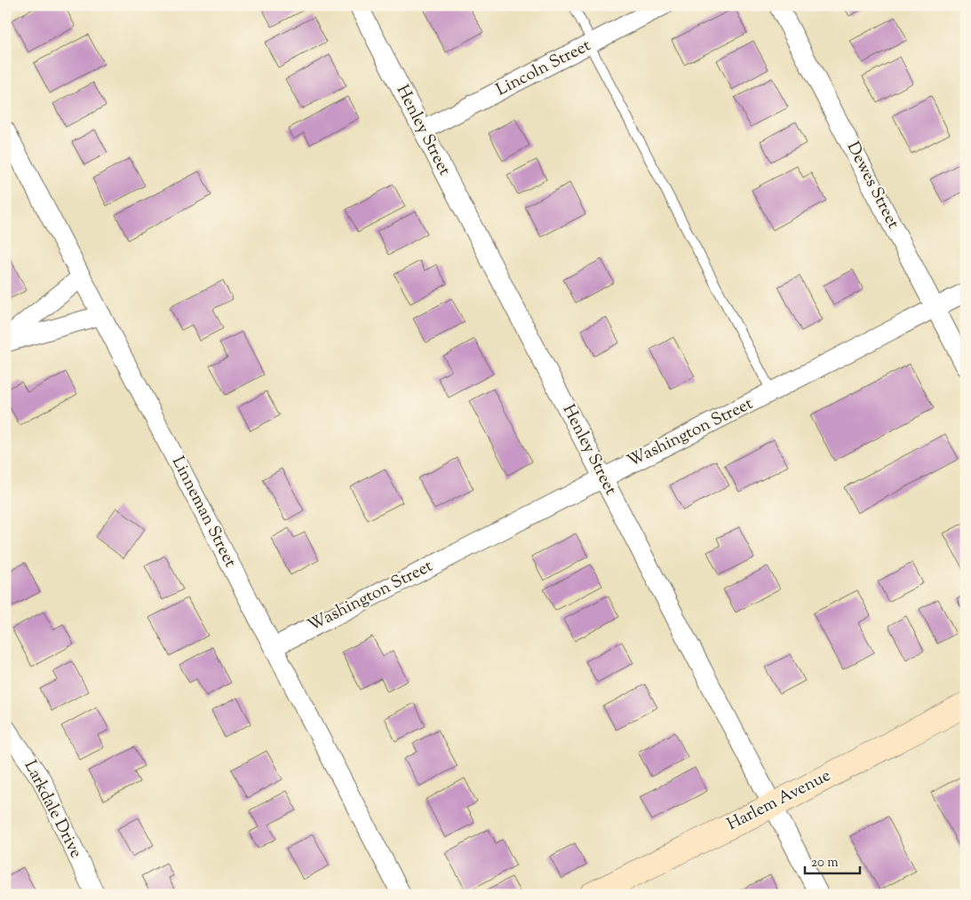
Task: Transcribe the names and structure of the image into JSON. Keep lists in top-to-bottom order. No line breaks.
{"streets":{"main road":["Harlem Avenue"],"street":["Lincoln Street","Henley Street","Dewes Street","Washington Street","Linneman Street","Larkdale Drive"]},"crossings":[["Lincoln Street","Henley Street"],["Henley Street","Washington Street"],["Henley Street","Harlem Avenue"],["Dewes Street","Washington Street"],["Washington Street","Linneman Street"]],"scale_bar":"20 m"}
